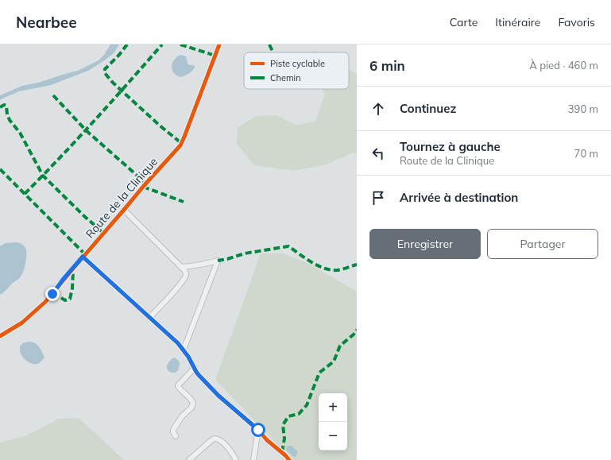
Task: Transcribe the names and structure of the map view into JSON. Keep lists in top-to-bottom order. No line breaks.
{"streets":{"street":["Route de la Clinique"]},"legend":["Piste cyclable","Chemin"],"page":{"header":"Nearbee","nav":["Carte","Itinéraire","Favoris"],"heading":["6 min","À pied · 460 m"],"list":[["Continuez","390 m"],["Tournez à gauche","Route de la Clinique","70 m"],"Arrivée à destination"],"buttons":["Enregistrer","Partager"],"map_buttons":["+","−"]}}
